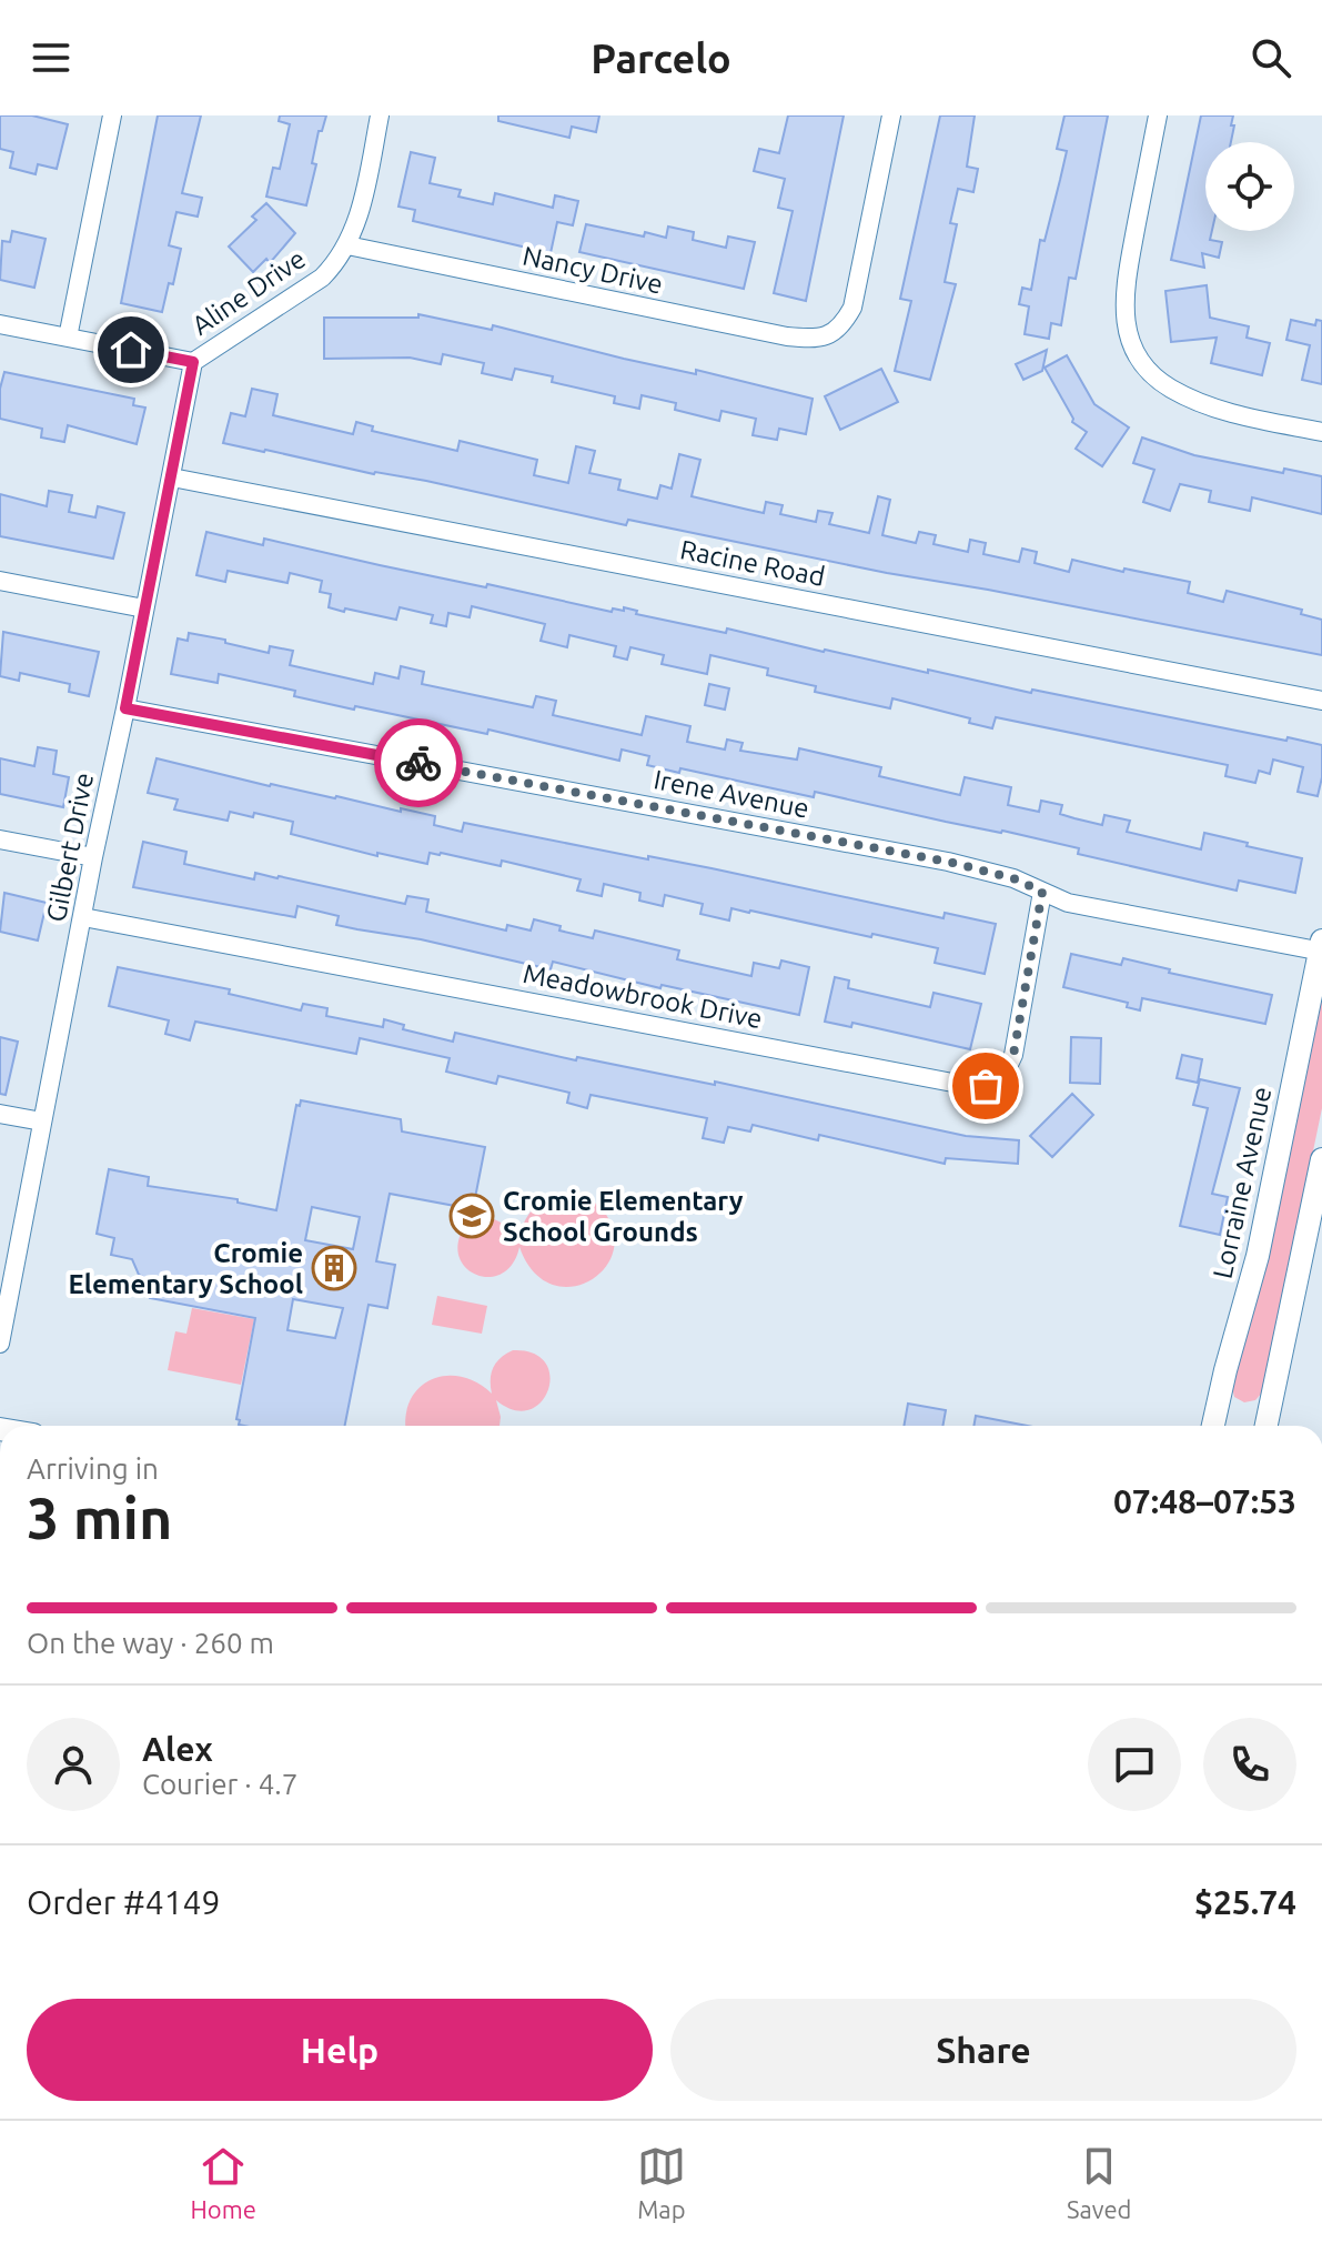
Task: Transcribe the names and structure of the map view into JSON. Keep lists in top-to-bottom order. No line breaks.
{"streets":{"street":["Nancy Drive","Aline Drive","Racine Road","Irene Avenue","Gilbert Drive","Meadowbrook Drive","Lorraine Avenue"]},"crossings":[["Nancy Drive","Aline Drive"],["Aline Drive","Gilbert Drive"],["Racine Road","Gilbert Drive"],["Irene Avenue","Gilbert Drive"],["Irene Avenue","Meadowbrook Drive"],["Irene Avenue","Lorraine Avenue"],["Gilbert Drive","Meadowbrook Drive"]],"places":{"school or university":["Cromie Elementary School Grounds"],"building":["Cromie Elementary School"]},"page":{"header":"Parcelo","heading":["3 min","Arriving in","07:48–07:53"],"panel":["Alex","Courier · 4.7","Order #4149","$25.74"],"bar":"On the way · 260 m","buttons":["Help","Share"],"tabs":["Home","Map","Saved"]}}
